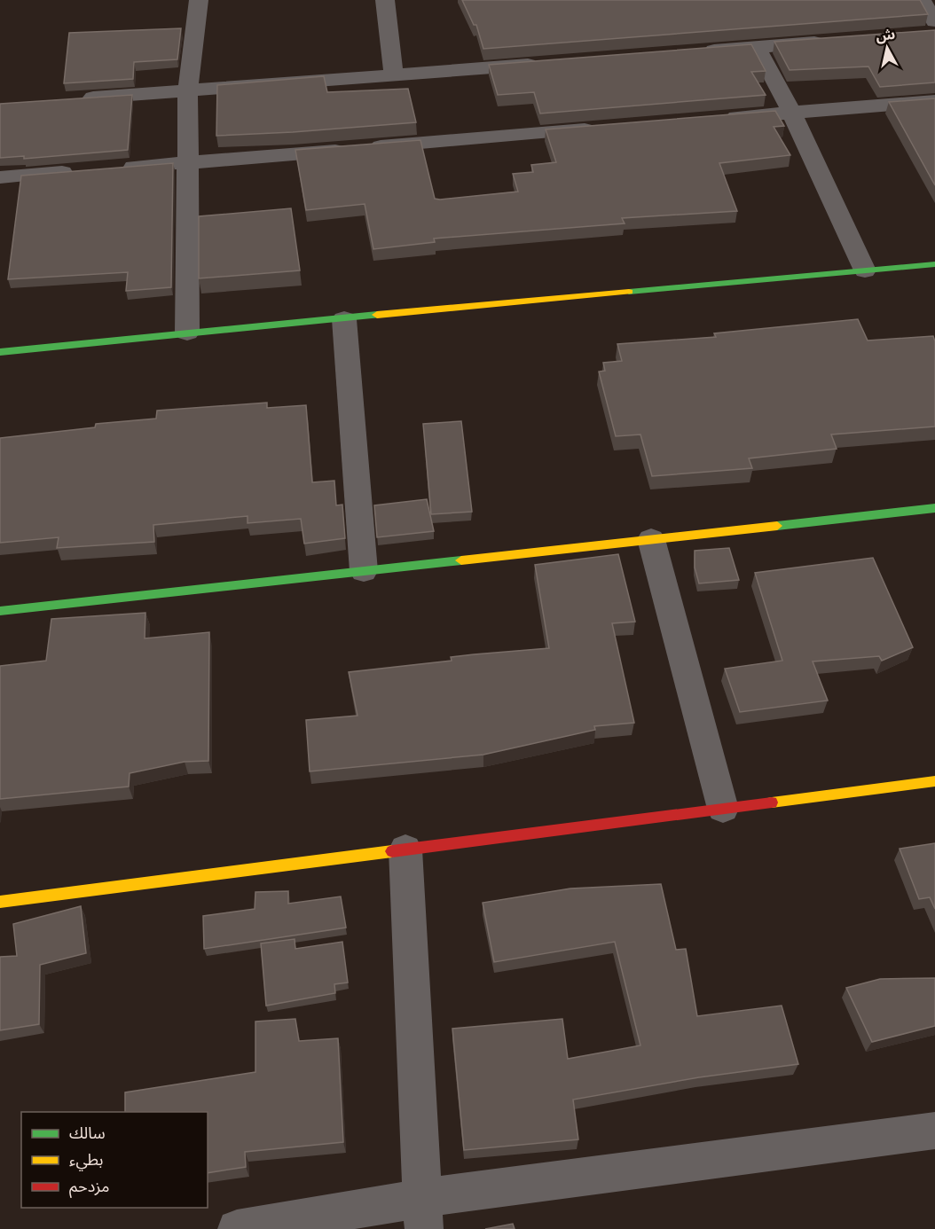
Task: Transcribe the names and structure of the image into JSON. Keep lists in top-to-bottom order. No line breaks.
{"legend":["سالك","بطيء","مزدحم"],"north":"top"}
